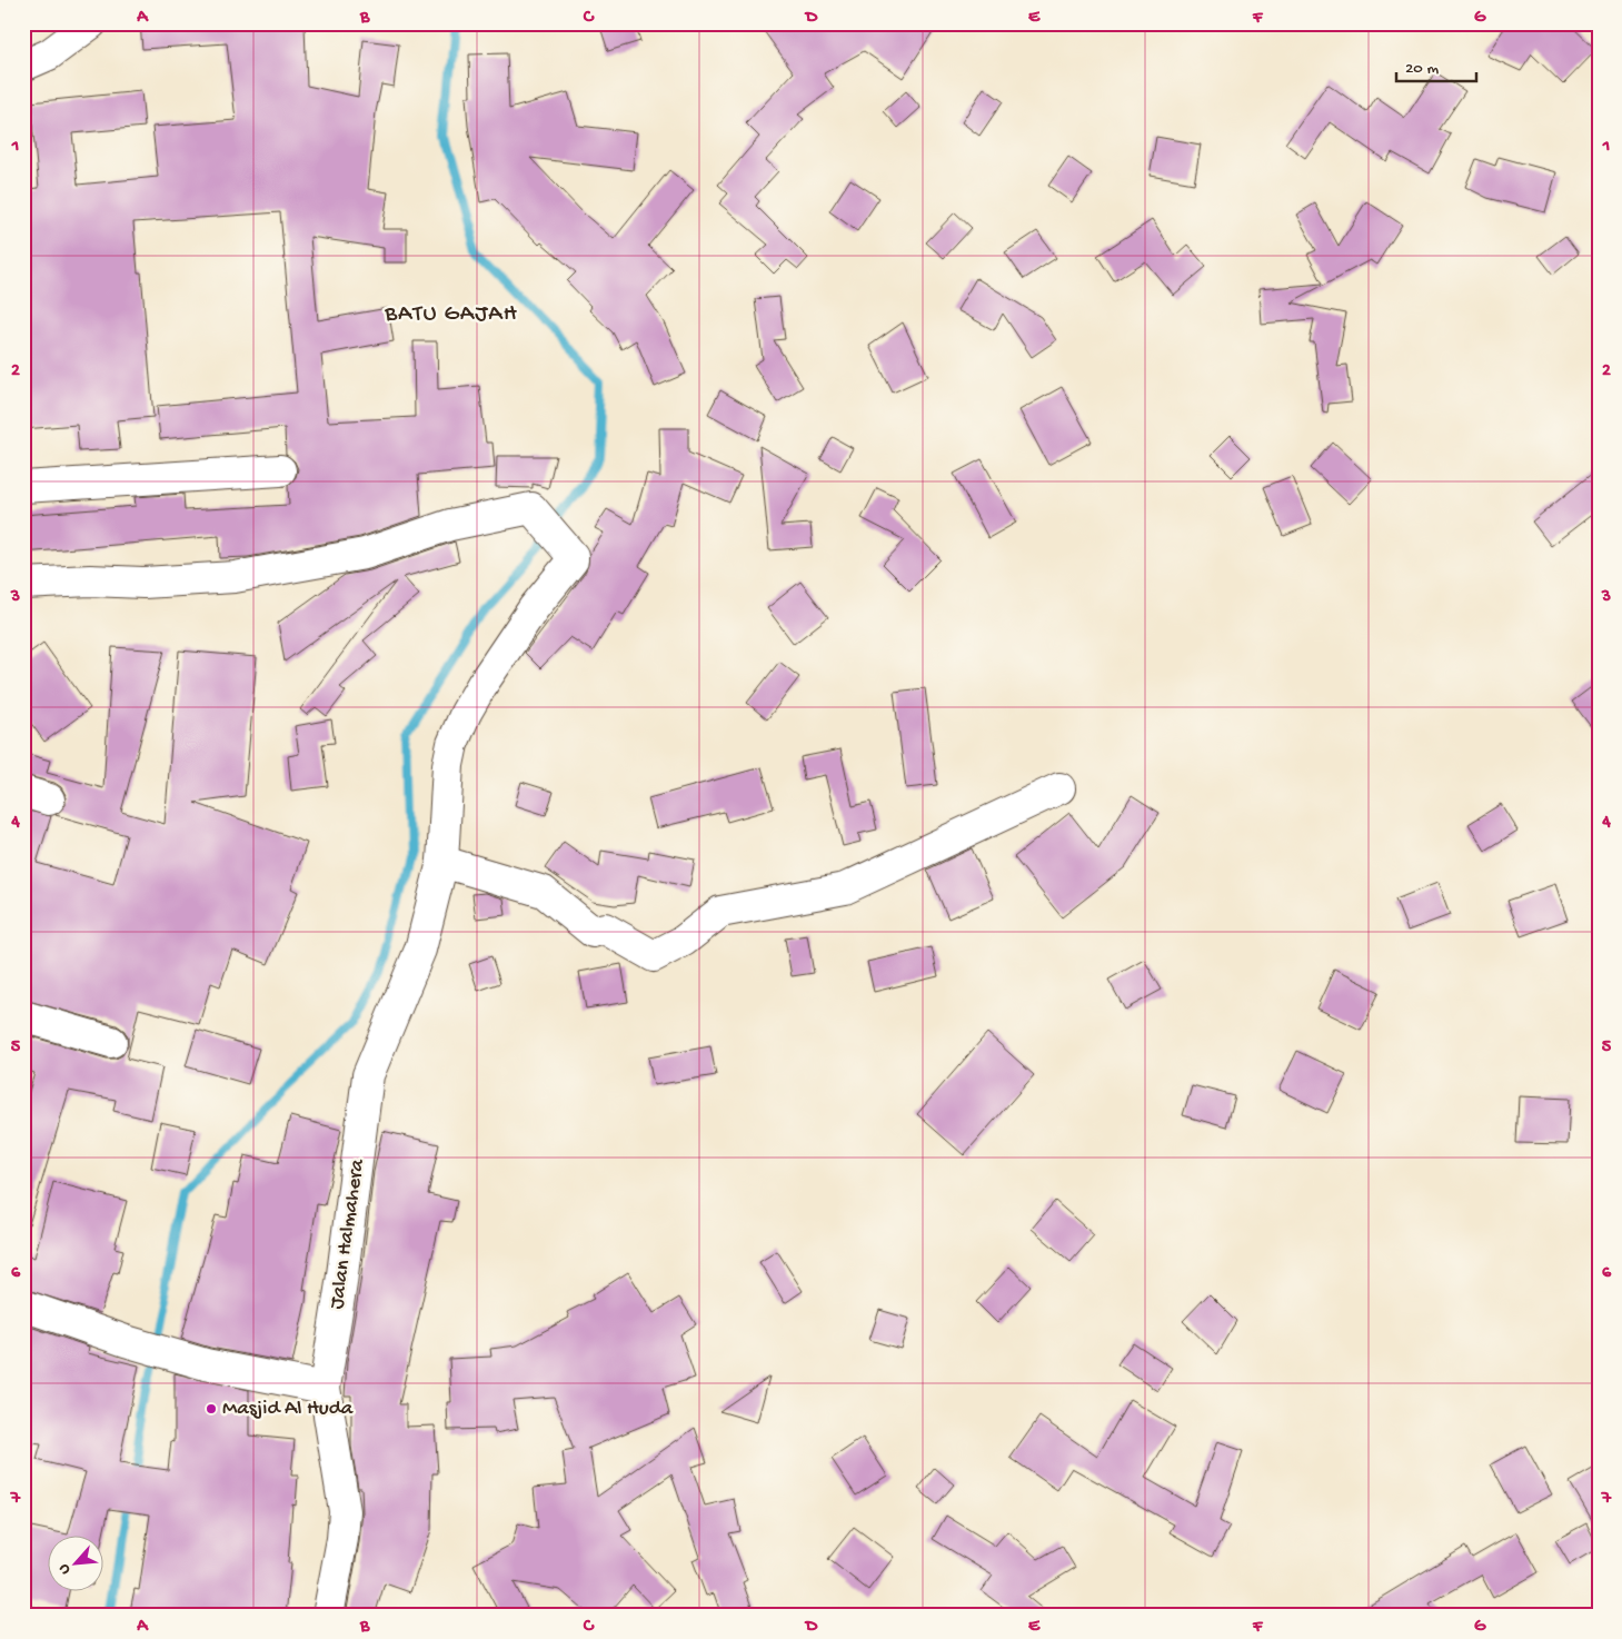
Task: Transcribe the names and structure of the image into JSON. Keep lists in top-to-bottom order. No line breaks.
{"streets":{"street":["Jalan Halmahera"]},"districts":["BATU GAJAH"],"places":["Masjid Al Huda"],"scale_bar":"20 m","north":"bottom left","grid":{"columns":["A","B","C","D","E","F","G"],"rows":["1","2","3","4","5","6","7"]}}
